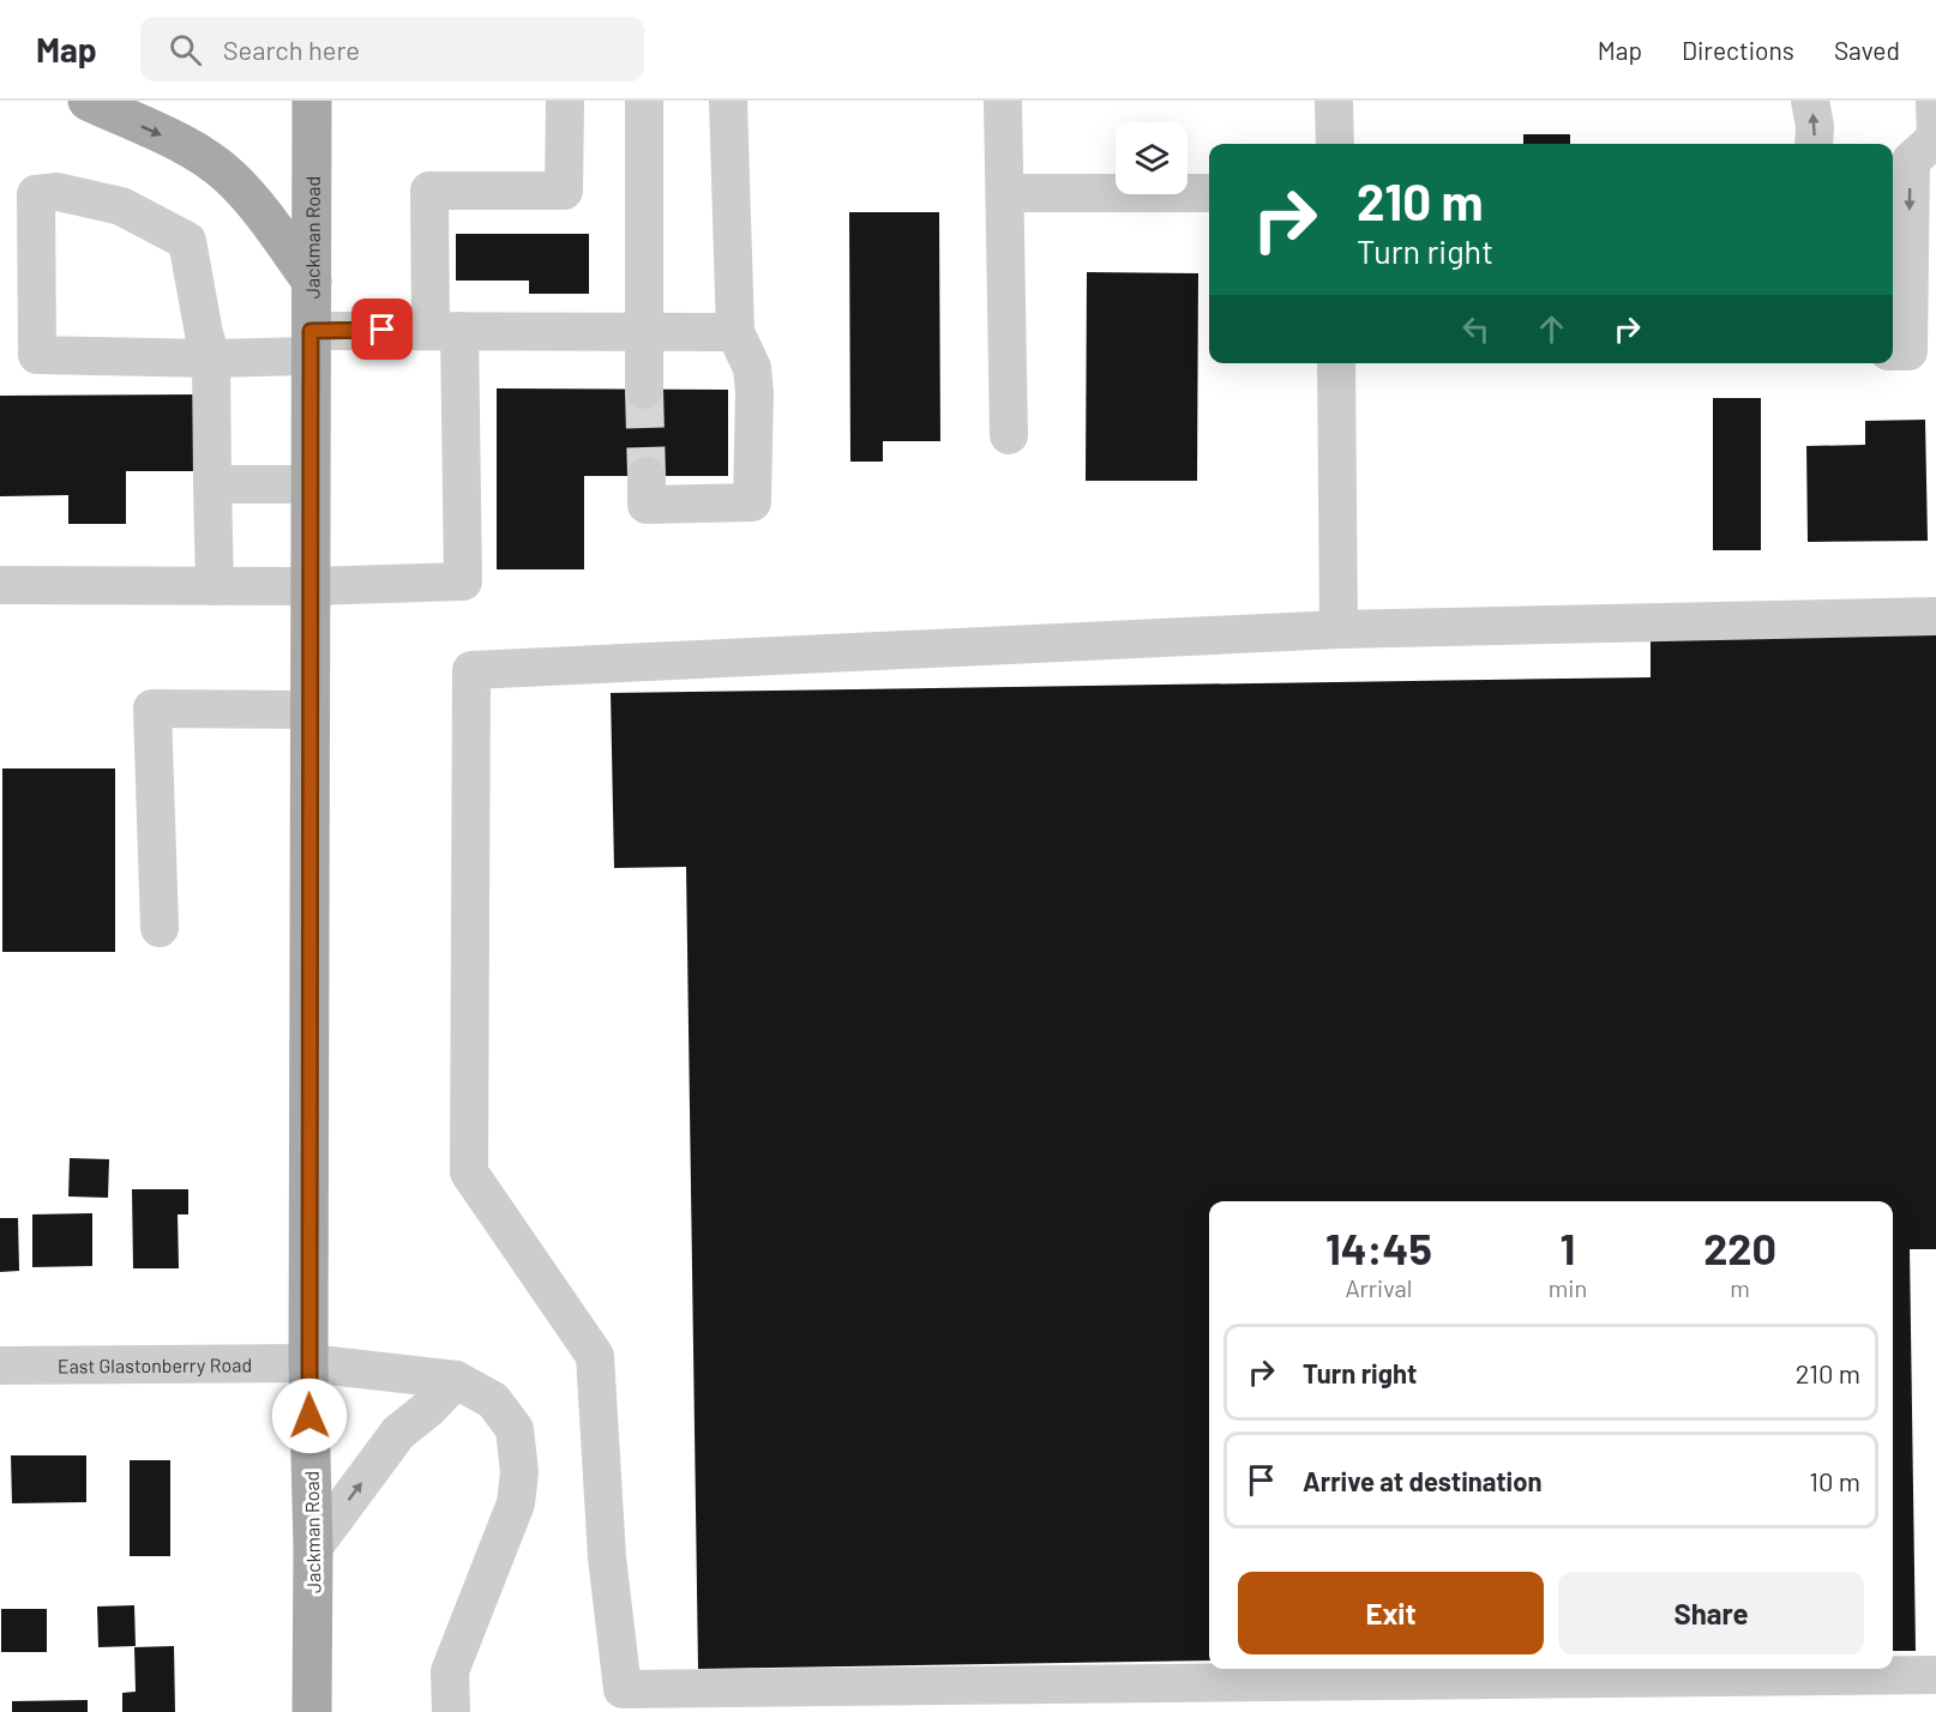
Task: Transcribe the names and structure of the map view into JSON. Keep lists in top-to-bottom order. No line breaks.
{"streets":{"main road":["Jackman Road"],"street":["East Glastonberry Road"]},"crossings":[["Jackman Road","East Glastonberry Road"]],"page":{"header":"Map","search":"Search here","nav":["Map","Directions","Saved"],"turn":["210 m","Turn right"],"eta":["14:45","Arrival","1","min","220","m"],"list":[{"name":"Turn right","value":"210 m"},{"name":"Arrive at destination","value":"10 m"}],"buttons":["Exit","Share"]}}
